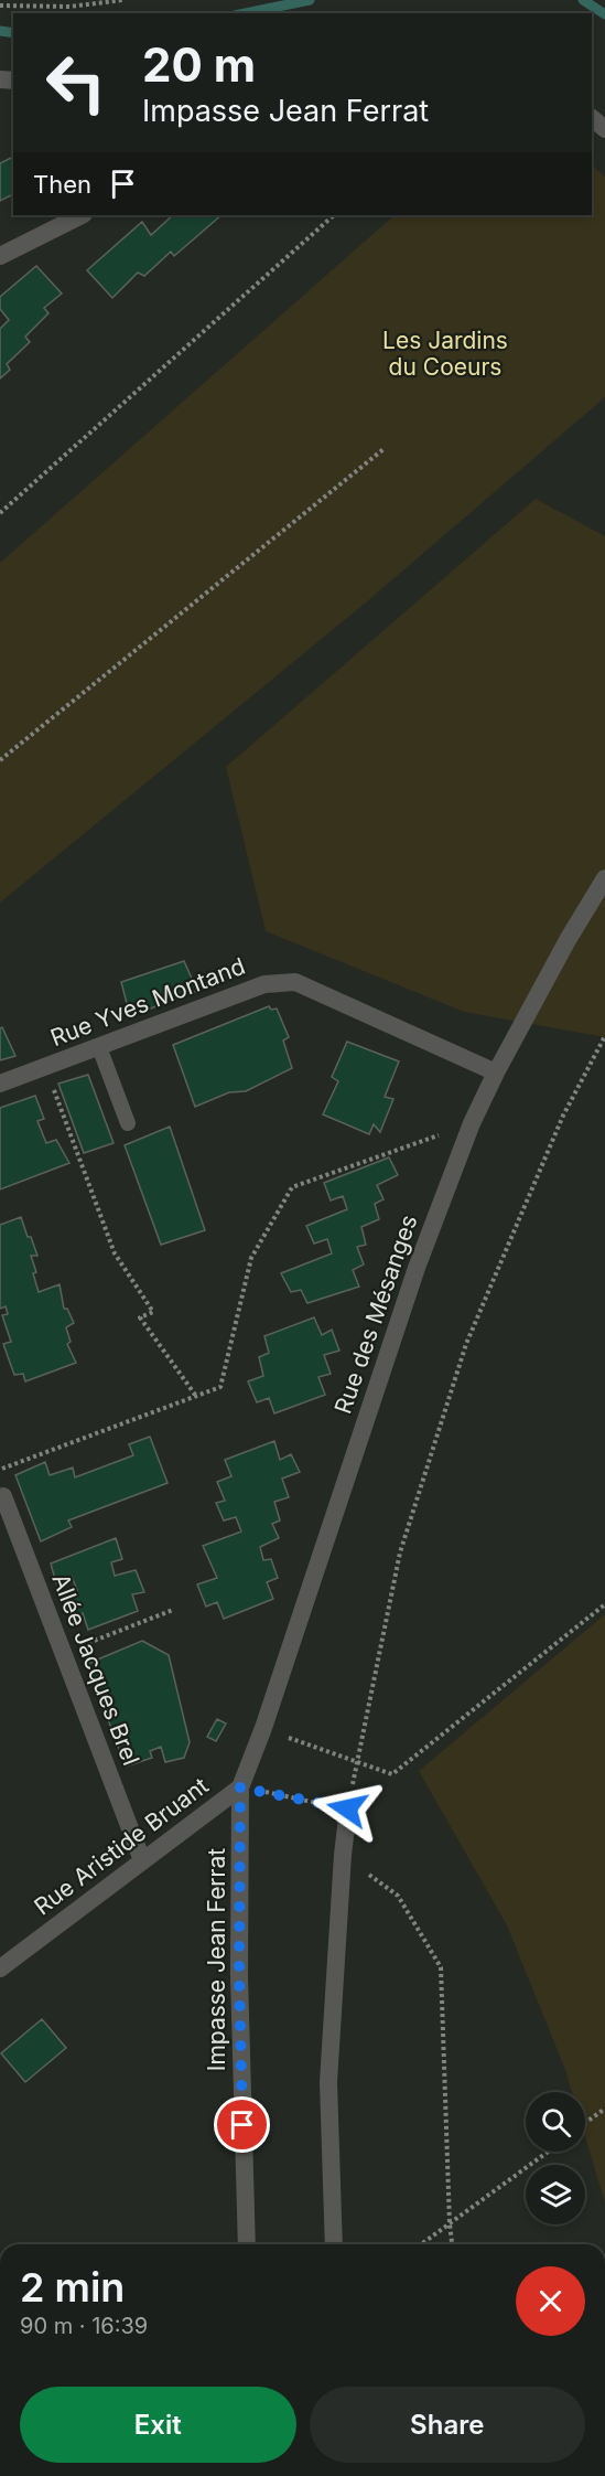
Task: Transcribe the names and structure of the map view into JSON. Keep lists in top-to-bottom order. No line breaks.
{"streets":{"street":["Rue Yves Montand","Rue des Mésanges","Allée Jacques Brel","Rue Aristide Bruant","Impasse Jean Ferrat"]},"crossings":[["Rue Yves Montand","Rue des Mésanges"],["Rue des Mésanges","Rue Aristide Bruant"],["Rue des Mésanges","Impasse Jean Ferrat"],["Allée Jacques Brel","Rue Aristide Bruant"],["Rue Aristide Bruant","Impasse Jean Ferrat"]],"parks":["Les Jardins du Coeurs"],"page":{"turn":["20 m","Impasse Jean Ferrat"],"then":"Then","heading":["2 min","90 m · 16:39"],"buttons":["Exit","Share"]}}
